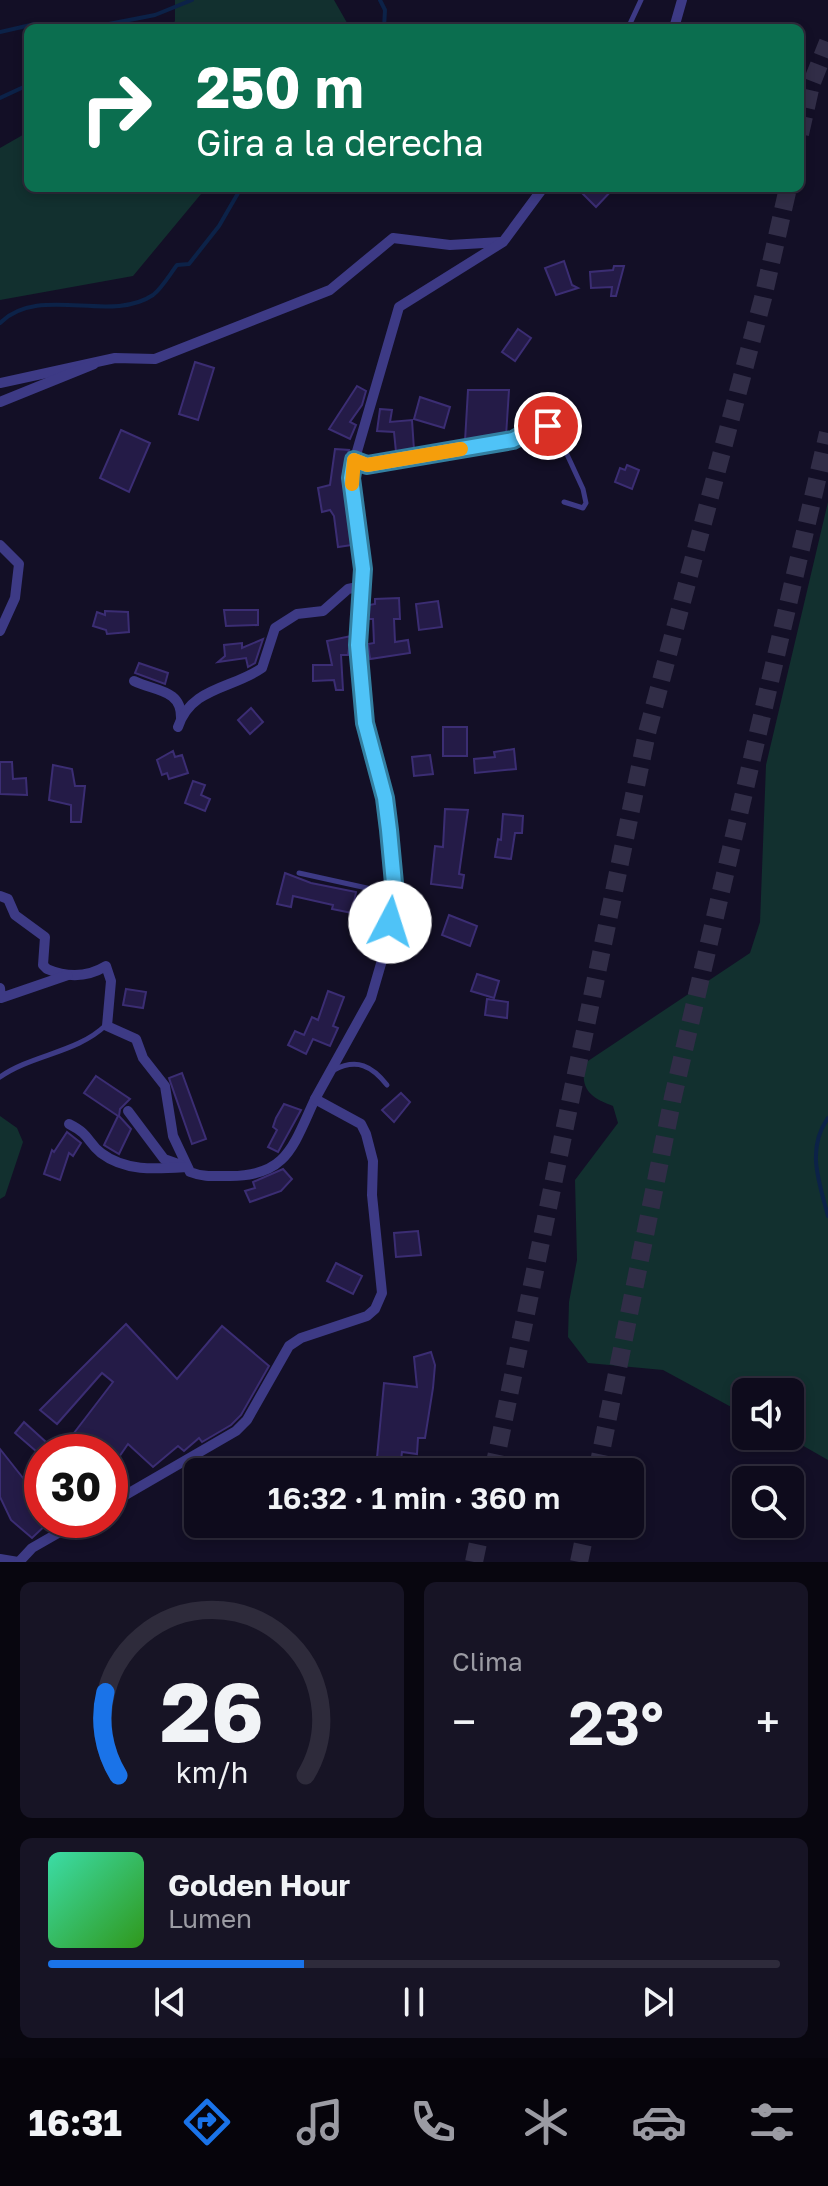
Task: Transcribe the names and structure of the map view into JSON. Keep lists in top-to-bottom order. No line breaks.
{"page":{"turn":["250 m","Gira a la derecha"],"limit":"30","trip":"16:32 · 1 min · 360 m","tile":"Clima","heat":["−","23°","+"],"song":["Golden Hour","Lumen"],"tabs":"16:31","gauge":["26","km/h"]}}
